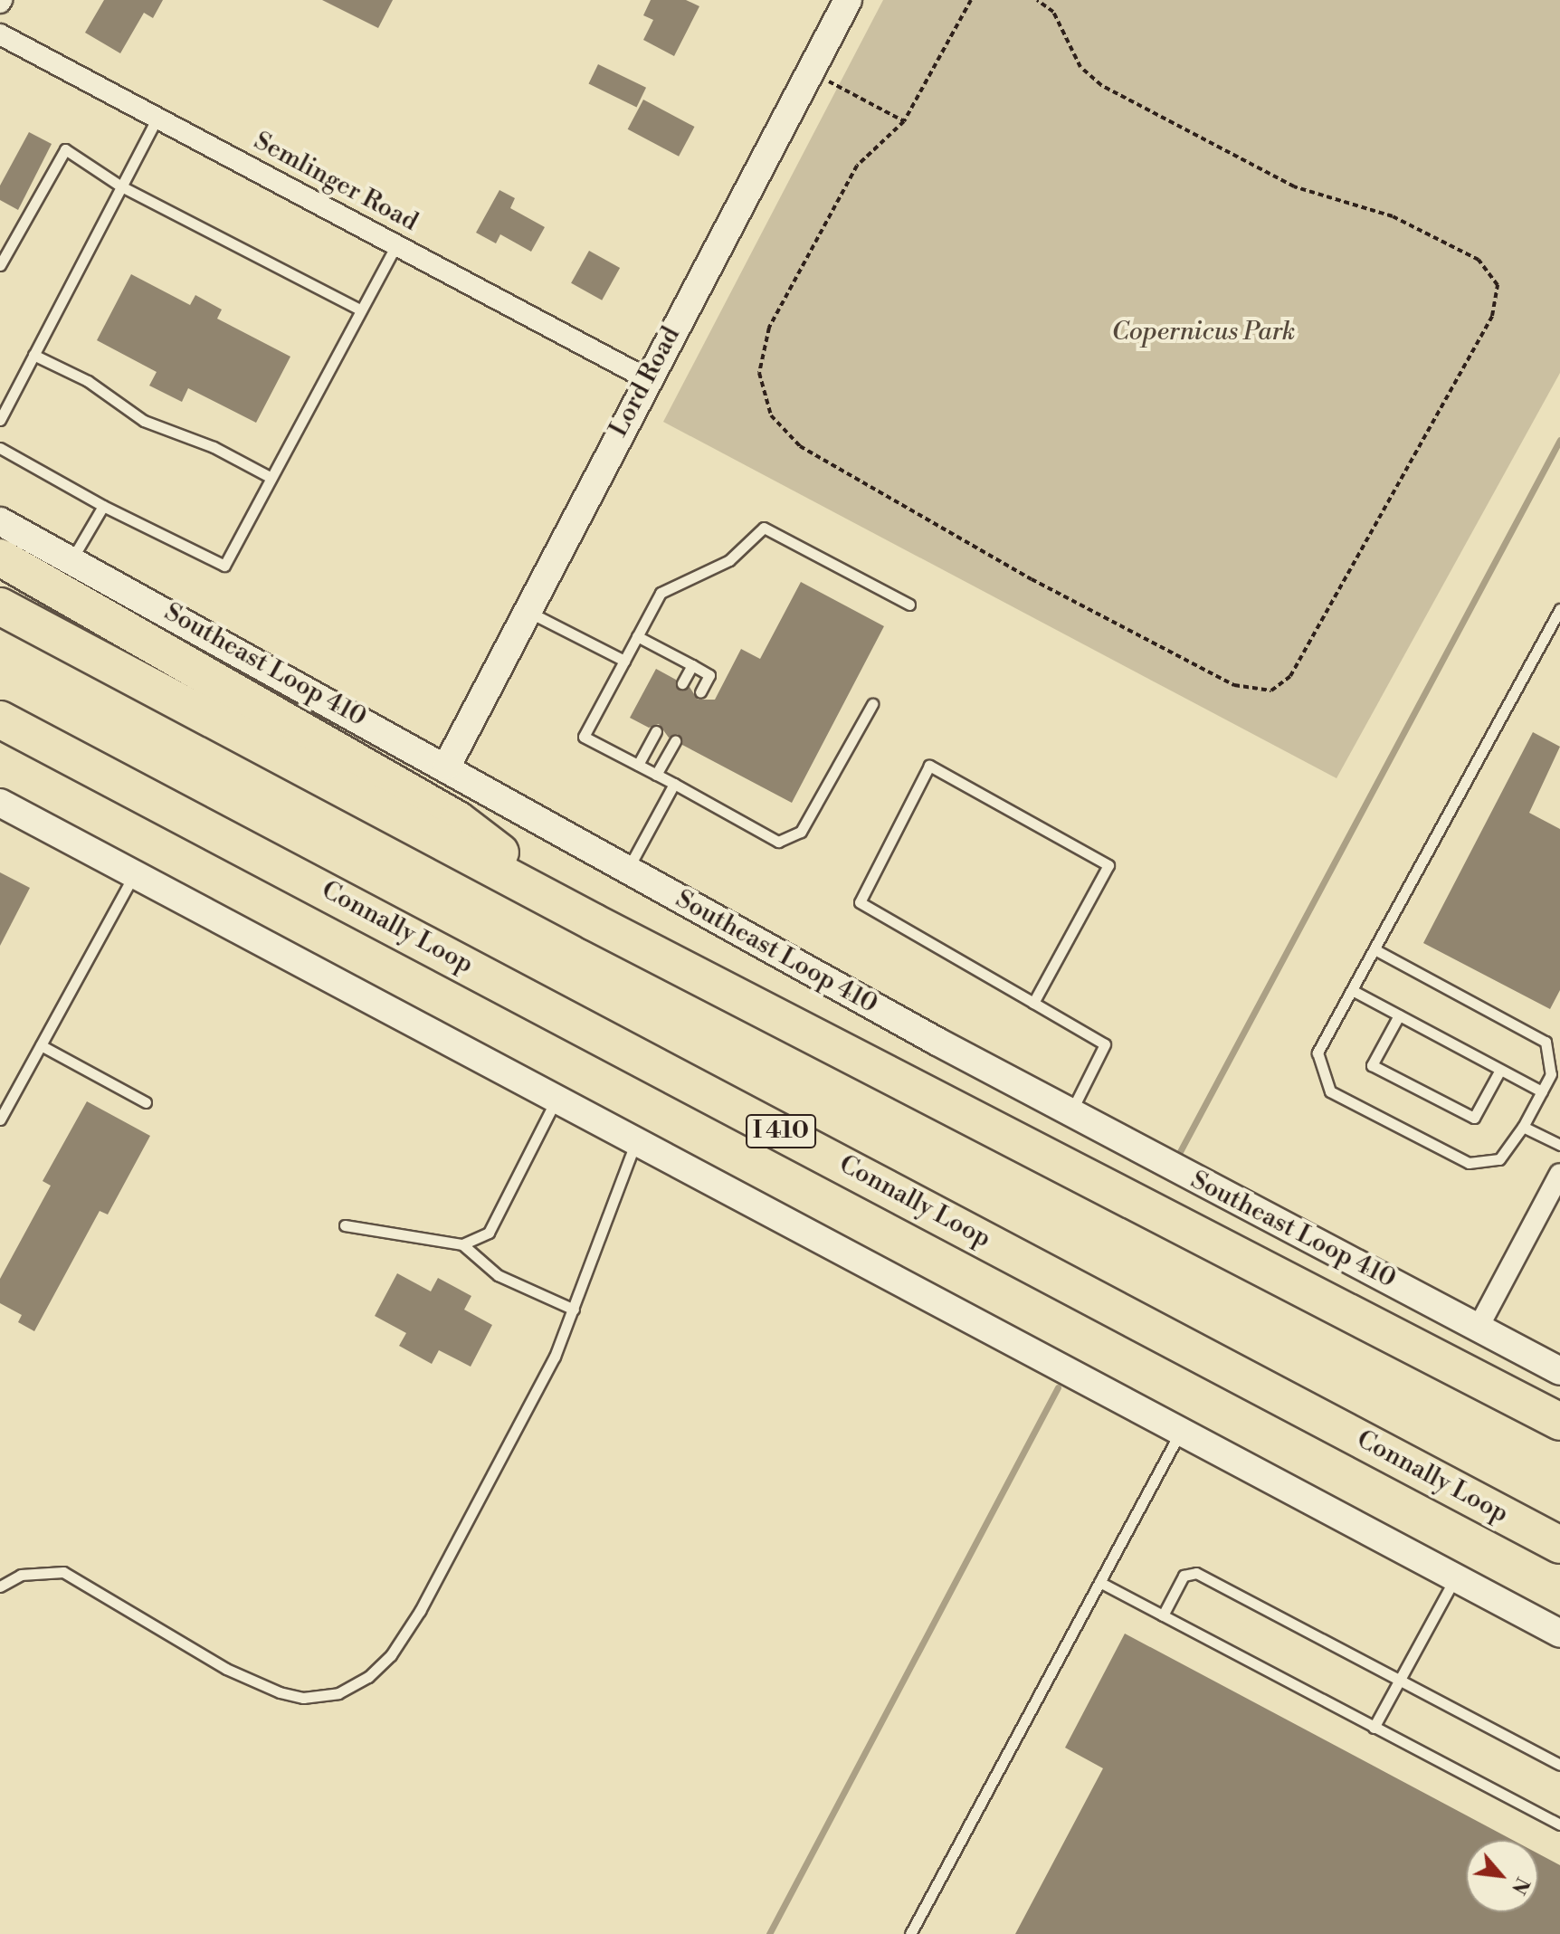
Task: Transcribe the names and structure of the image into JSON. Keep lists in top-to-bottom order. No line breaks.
{"streets":{"highway":["Connally Loop","I 410"],"main road":["Lord Road","Southeast Loop 410"],"street":["Semlinger Road"]},"crossings":[["Semlinger Road","Lord Road"],["Lord Road","Southeast Loop 410"]],"parks":["Copernicus Park"],"north":"bottom right"}
